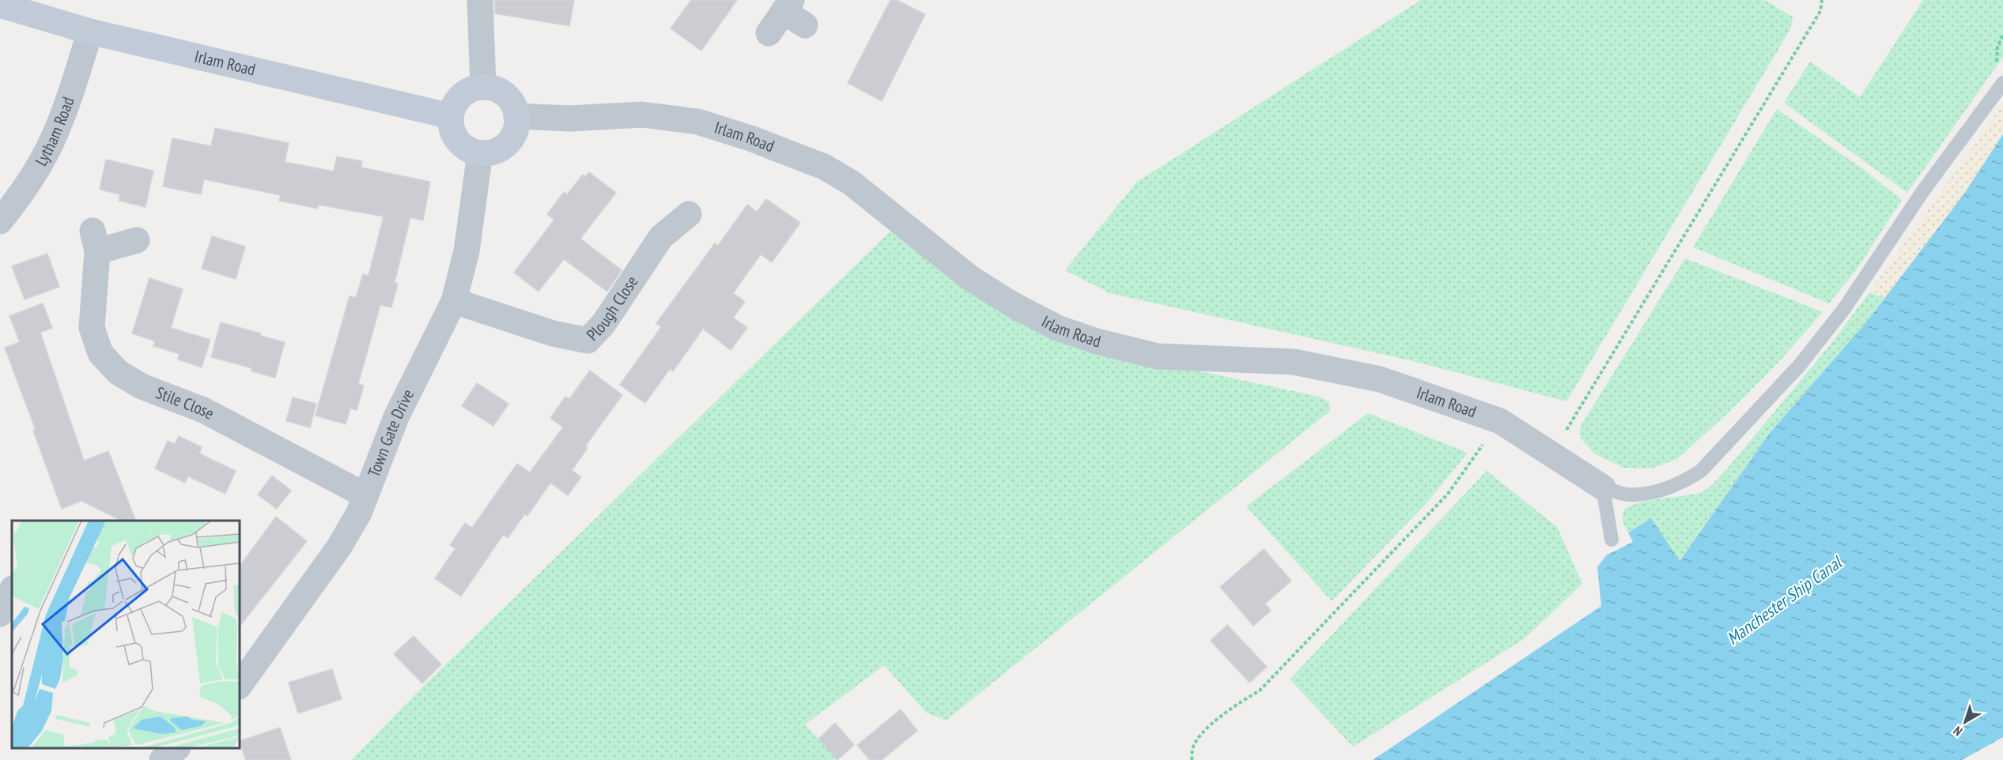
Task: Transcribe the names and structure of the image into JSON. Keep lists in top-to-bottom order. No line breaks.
{"streets":{"street":["Irlam Road","Lytham Road","Plough Close","Stile Close","Town Gate Drive"]},"crossings":[["Irlam Road","Lytham Road"],["Irlam Road","Town Gate Drive"],["Plough Close","Town Gate Drive"],["Stile Close","Town Gate Drive"]],"water":["Manchester Ship Canal"],"north":"bottom left"}
